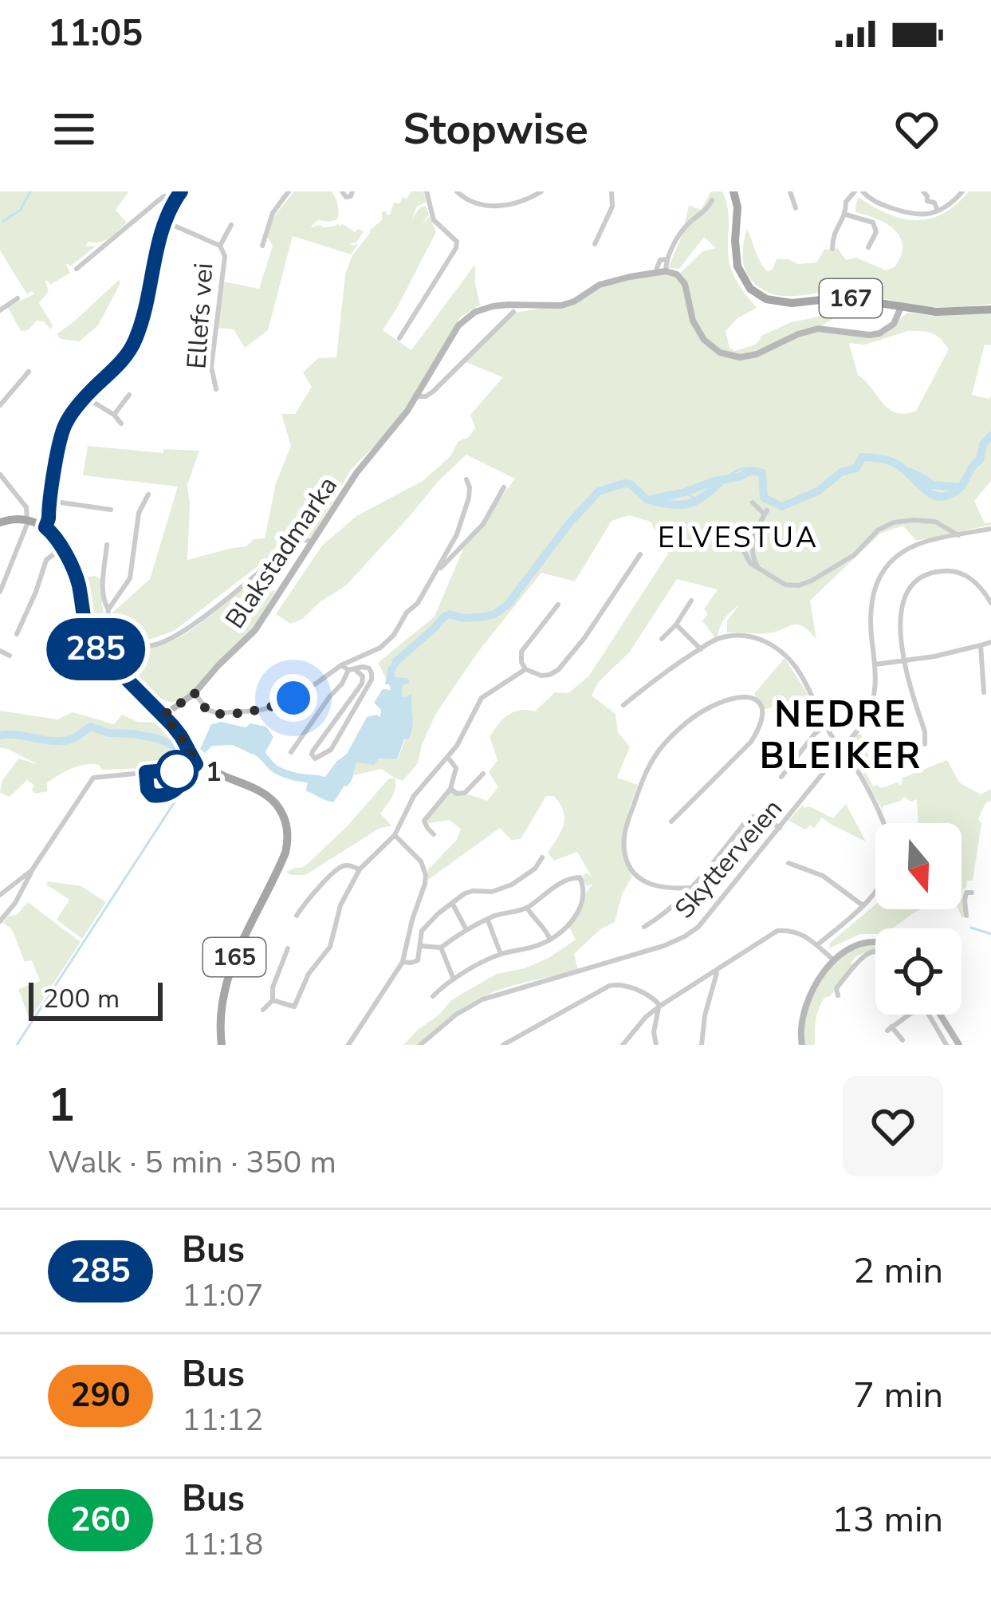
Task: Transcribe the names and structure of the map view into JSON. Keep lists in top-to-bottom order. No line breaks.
{"streets":{"main road":["167","Blakstadmarka","165"],"street":["Ellefs vei","Skytterveien"]},"crossings":[["Blakstadmarka","165"]],"districts":["ELVESTUA","NEDRE BLEIKER"],"places":["1"],"lines":["bus line 285"],"scale_bar":"200 m","north":"bottom","page":{"status":"11:05","header":"Stopwise","on_map":"285","scale":"200 m","heading":["1","Walk · 5 min · 350 m"],"list":[{"mark":"285","name":"Bus","note":"11:07","value":"2 min"},{"mark":"290","name":"Bus","note":"11:12","value":"7 min"},{"mark":"260","name":"Bus","note":"11:18","value":"13 min"}]}}
